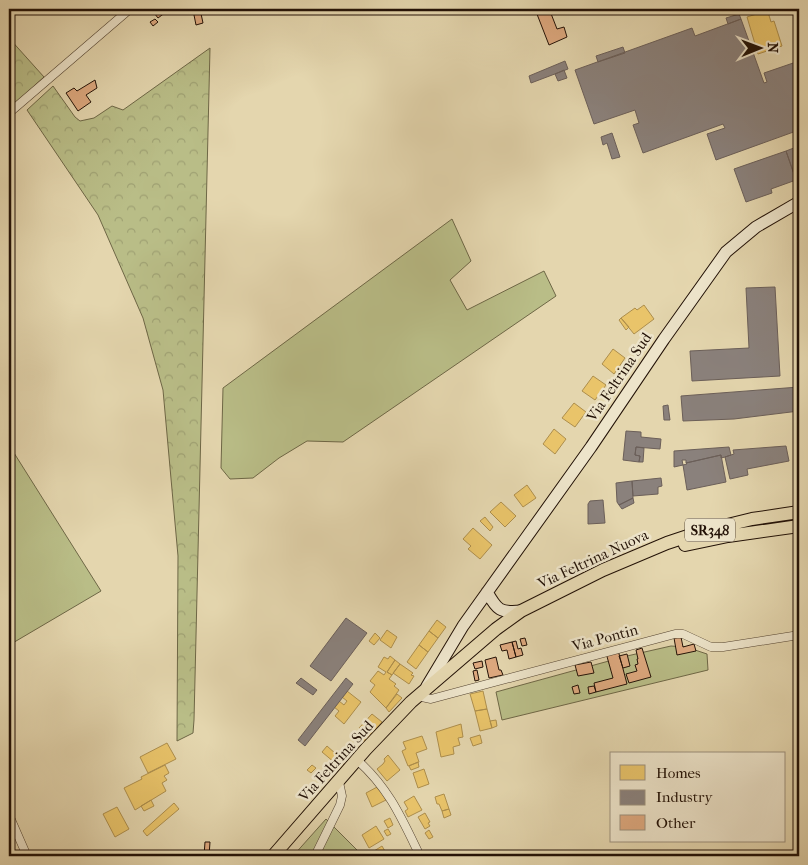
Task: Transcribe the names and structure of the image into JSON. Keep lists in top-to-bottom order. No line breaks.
{"streets":{"main road":["Via Feltrina Sud","SR348","Via Feltrina Nuova"],"street":["Via Pontin"]},"crossings":[["Via Feltrina Sud","Via Feltrina Nuova"],["Via Feltrina Sud","Via Pontin"],["Via Feltrina Nuova","Via Pontin"]],"legend":["Homes","Industry","Other"],"north":"right"}
